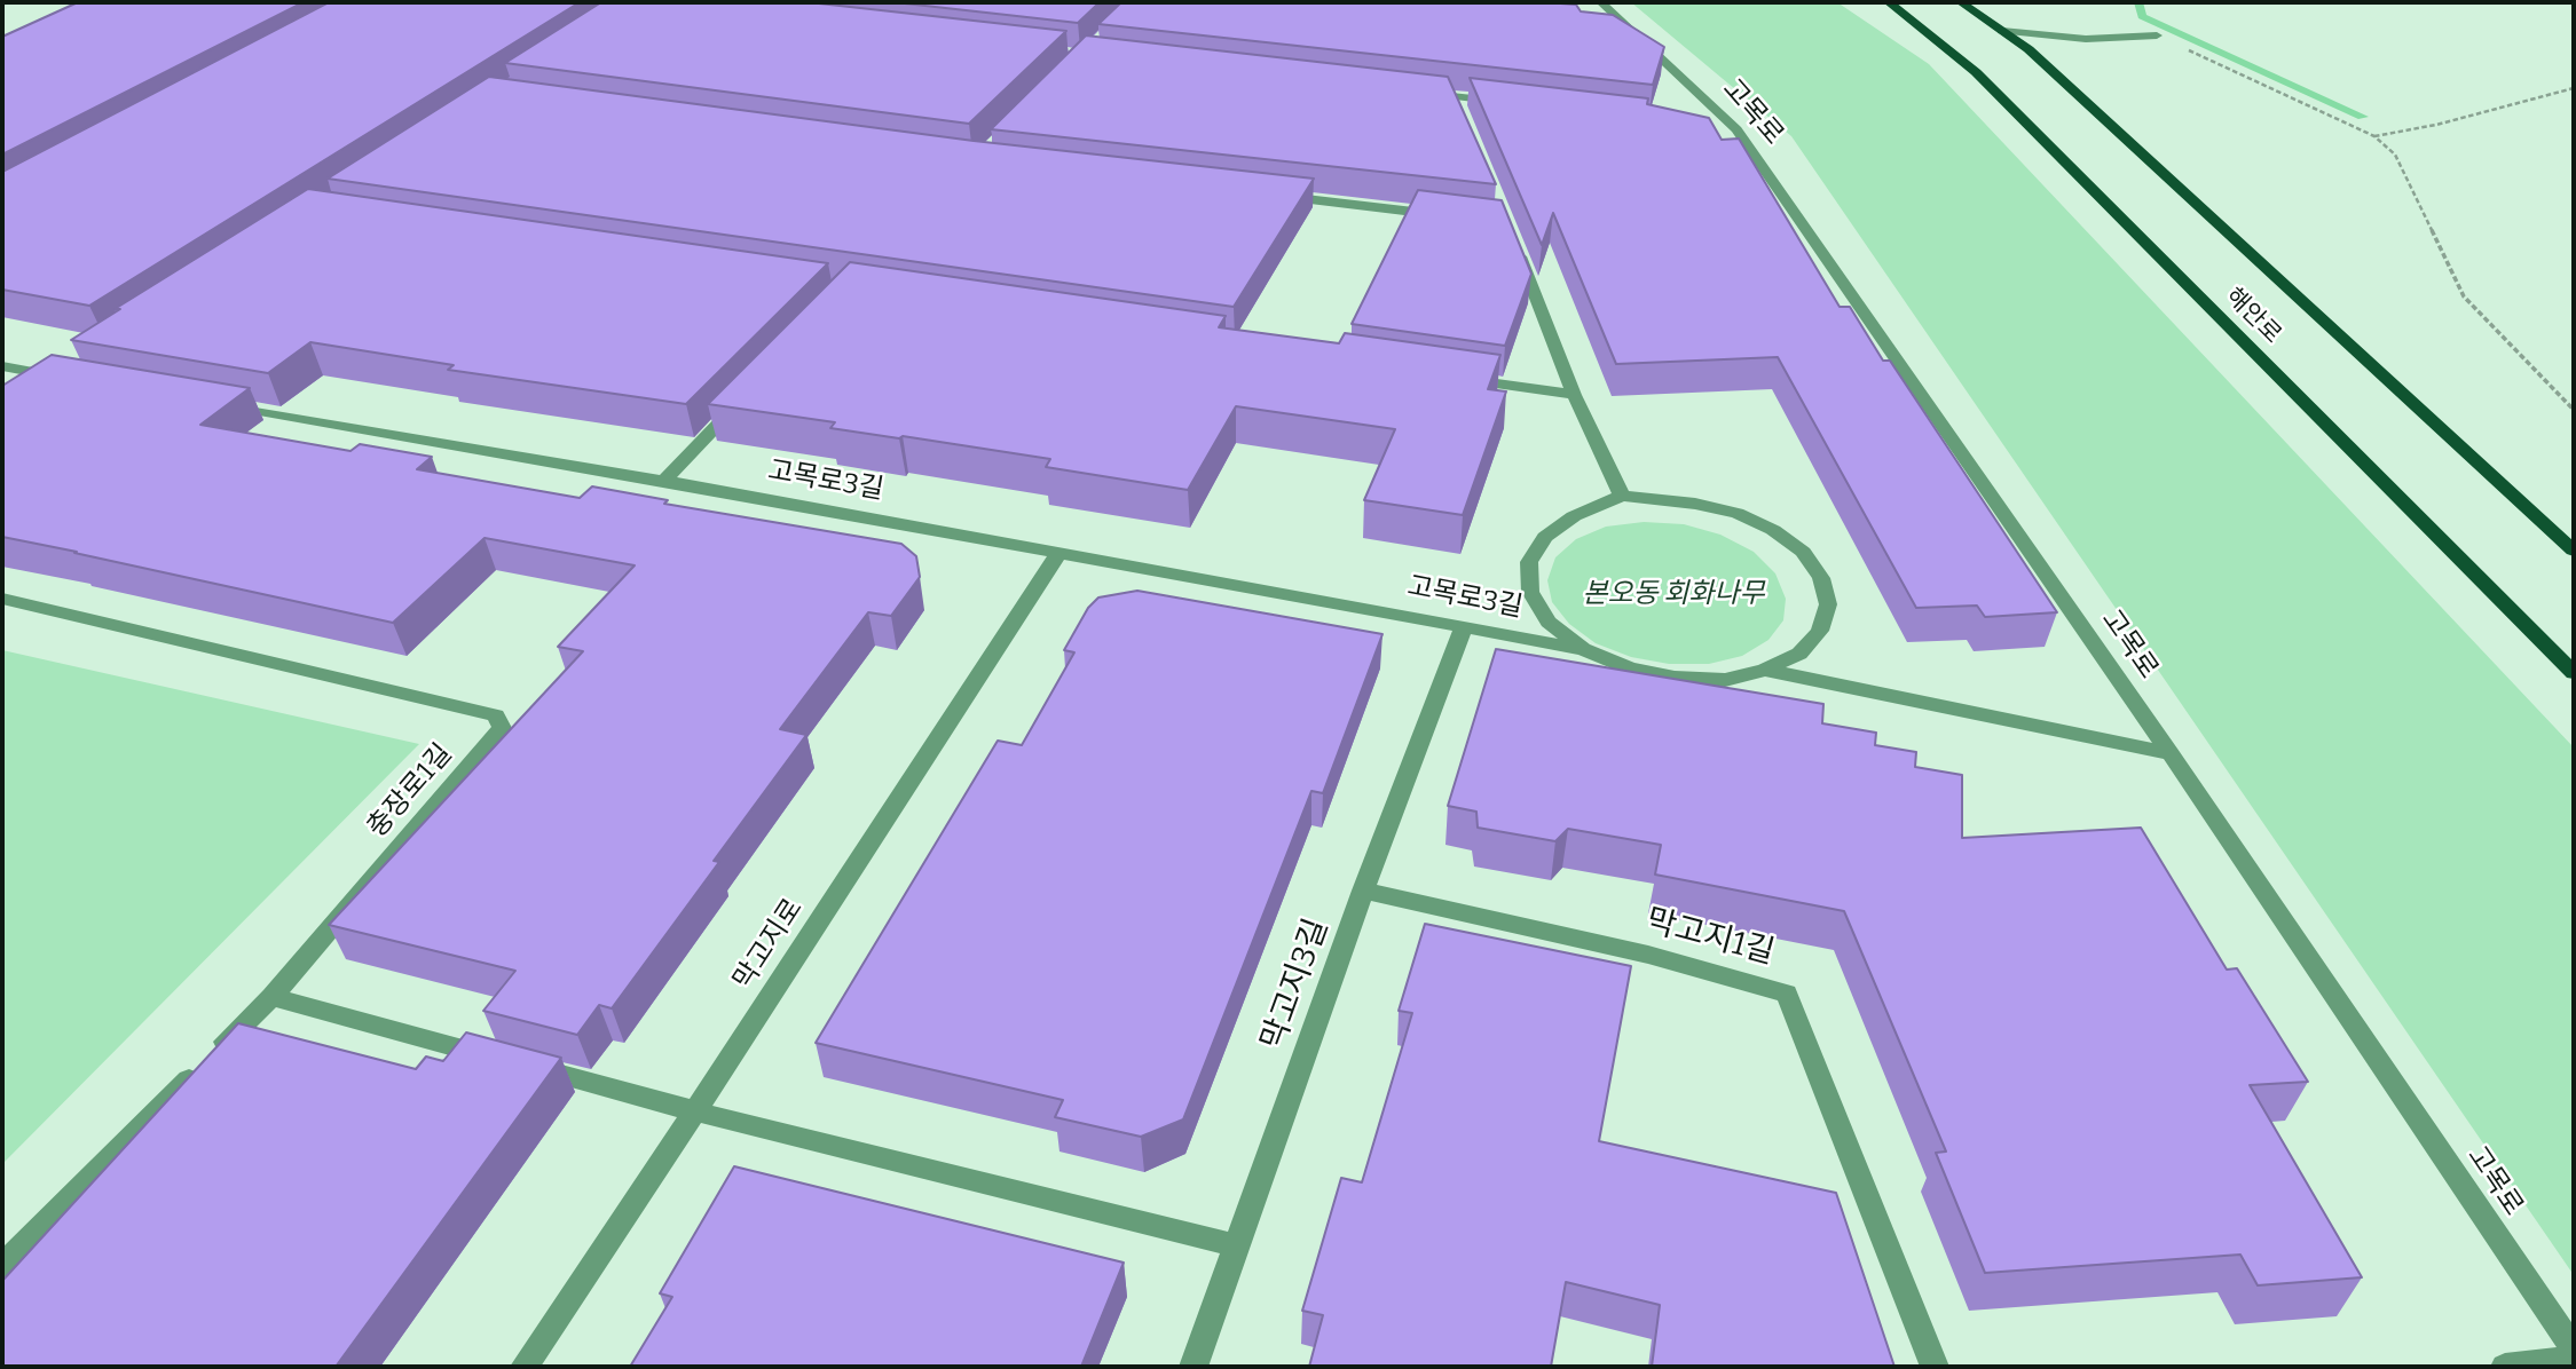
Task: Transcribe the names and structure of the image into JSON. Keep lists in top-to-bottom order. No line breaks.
{"streets":{"main road":["해안로"],"street":["고목로","고목로3길","충장로1길","막고지1길","막고지로","막고지3길"]},"crossings":[["고목로3길","막고지로"],["고목로3길","막고지3길"],["막고지1길","막고지3길"]],"parks":["본오동 회화나무"]}
